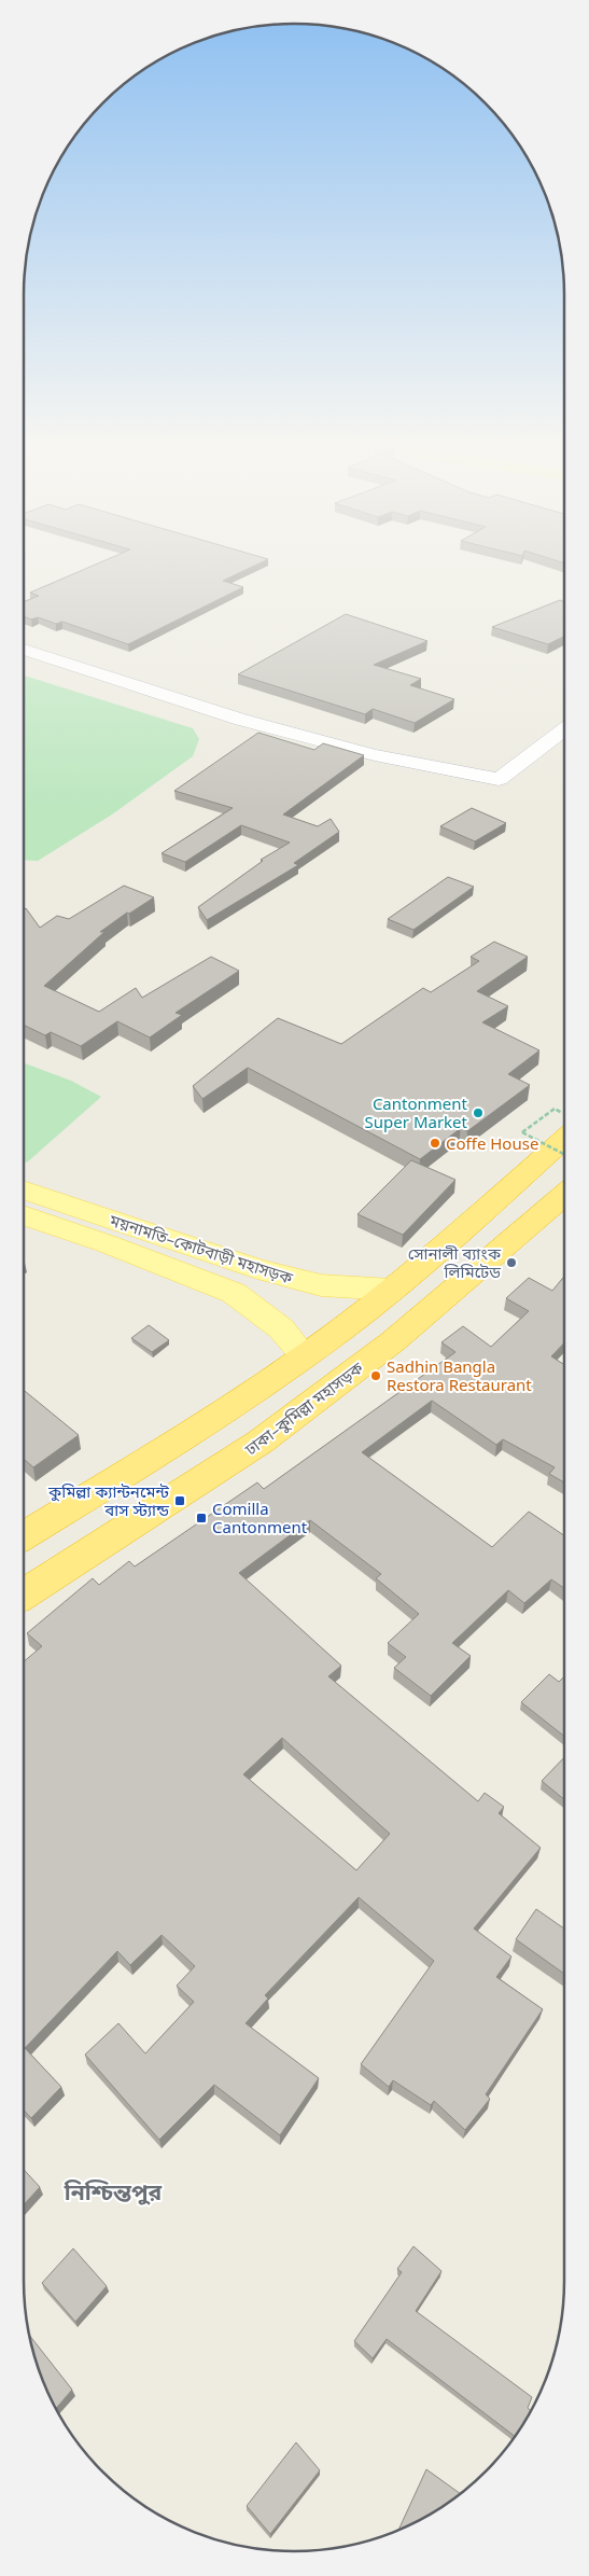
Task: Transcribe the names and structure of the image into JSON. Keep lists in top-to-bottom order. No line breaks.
{"streets":{"highway":["ঢাকা–কুমিল্লা মহাসড়ক"],"main road":["ময়নামতি–কোটবাড়ী মহাসড়ক"]},"districts":["নিশ্চিন্তপুর"],"places":{"other":["Cantonment Super Market","Coffe House","সোনালী ব্যাংক লিমিটেড","Sadhin Bangla Restora Restaurant"],"transit":["কুমিল্লা ক্যান্টনমেন্ট বাস স্ট্যান্ড","Comilla Cantonment"]}}
